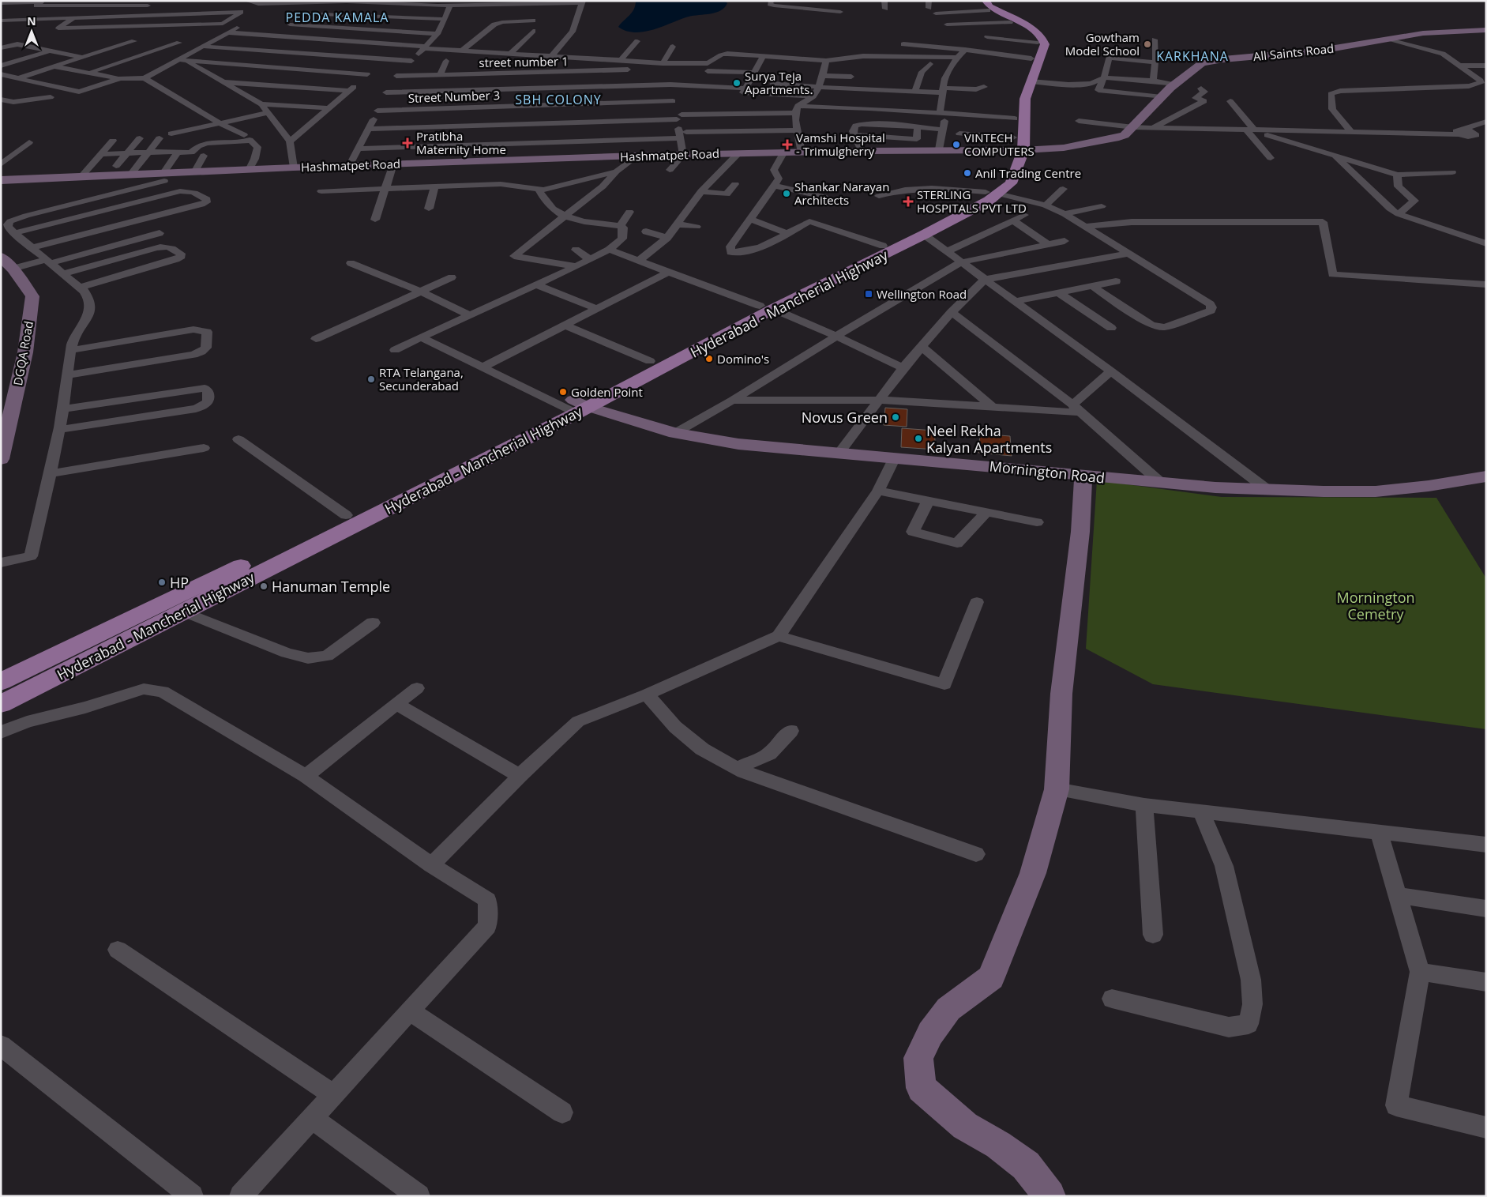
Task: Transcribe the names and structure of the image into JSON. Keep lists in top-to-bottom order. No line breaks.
{"streets":{"main road":["All Saints Road","Hashmatpet Road","Hyderabad - Mancherial Highway","DGQA Road","Mornington Road"],"street":["street number 1","Street Number 3"]},"crossings":[["All Saints Road","Hashmatpet Road"],["All Saints Road","Hyderabad - Mancherial Highway"],["street number 1","Street Number 3"],["Hashmatpet Road","Hyderabad - Mancherial Highway"],["Hyderabad - Mancherial Highway","Mornington Road"]],"districts":["PEDDA KAMALA","KARKHANA","SBH COLONY"],"parks":["Mornington Cemetry"],"places":{"other":["Gowtham Model School","Surya Teja Apartments.","VINTECH COMPUTERS","Anil Trading Centre","Shankar Narayan Architects","Domino's","RTA Telangana, Secunderabad","Golden Point","Novus Green","Neel Rekha Kalyan Apartments","HP","Hanuman Temple"],"health":["Pratibha Maternity Home","Vamshi Hospital - Trimulgherry","STERLING HOSPITALS PVT LTD"],"transit":["Wellington Road"]},"north":"top"}
